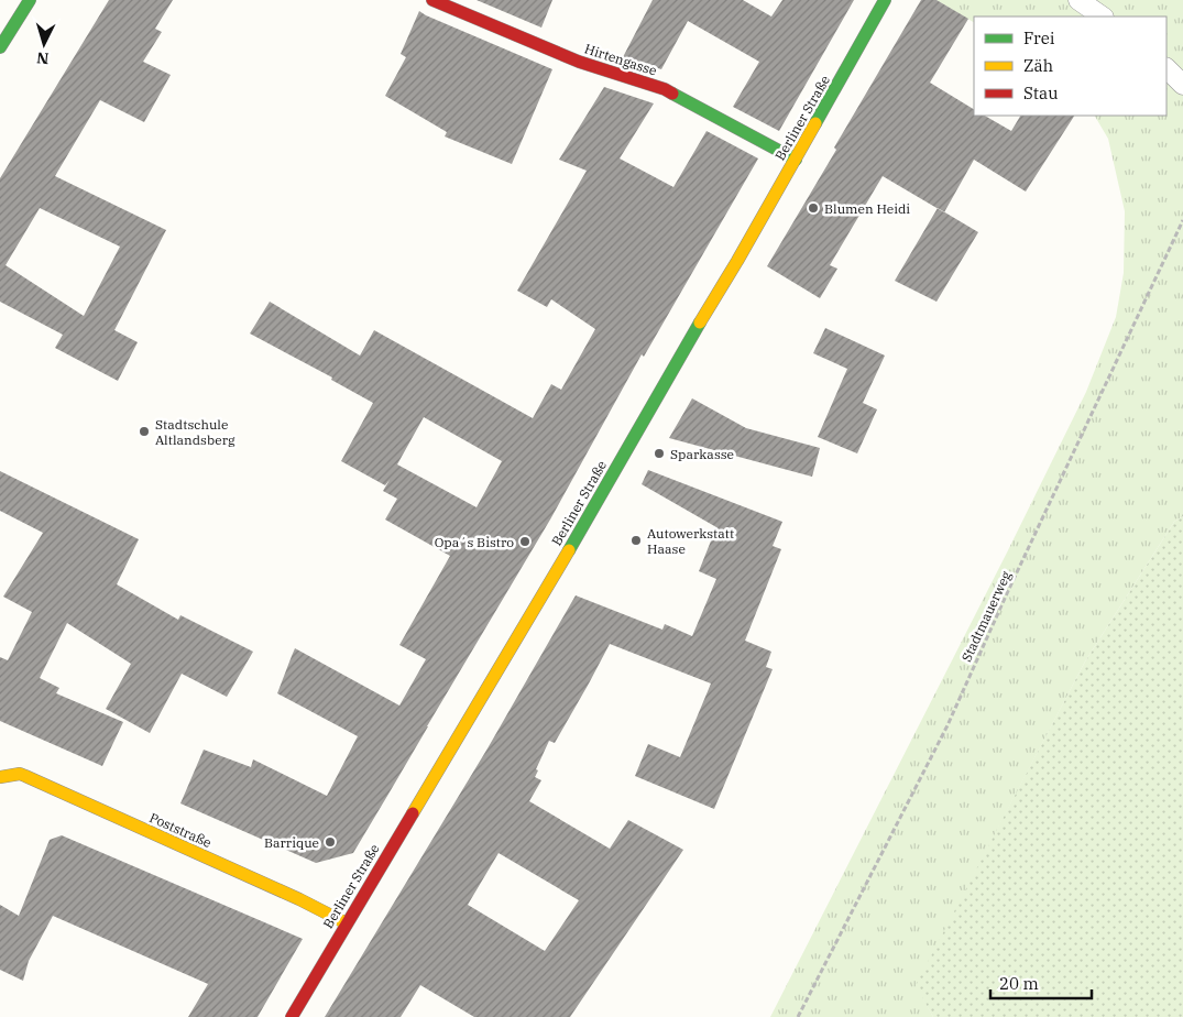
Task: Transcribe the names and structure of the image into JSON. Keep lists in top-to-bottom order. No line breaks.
{"streets":{"street":["Hirtengasse","Berliner Straße","Poststraße"],"path":["Stadtmauerweg"]},"crossings":[["Hirtengasse","Berliner Straße"],["Berliner Straße","Poststraße"]],"places":["Blumen Heidi","Stadtschule Altlandsberg","Sparkasse","Autowerkstatt Haase","Opa´s Bistro","Barrique"],"legend":["Frei","Zäh","Stau"],"scale_bar":"20 m","north":"bottom"}
